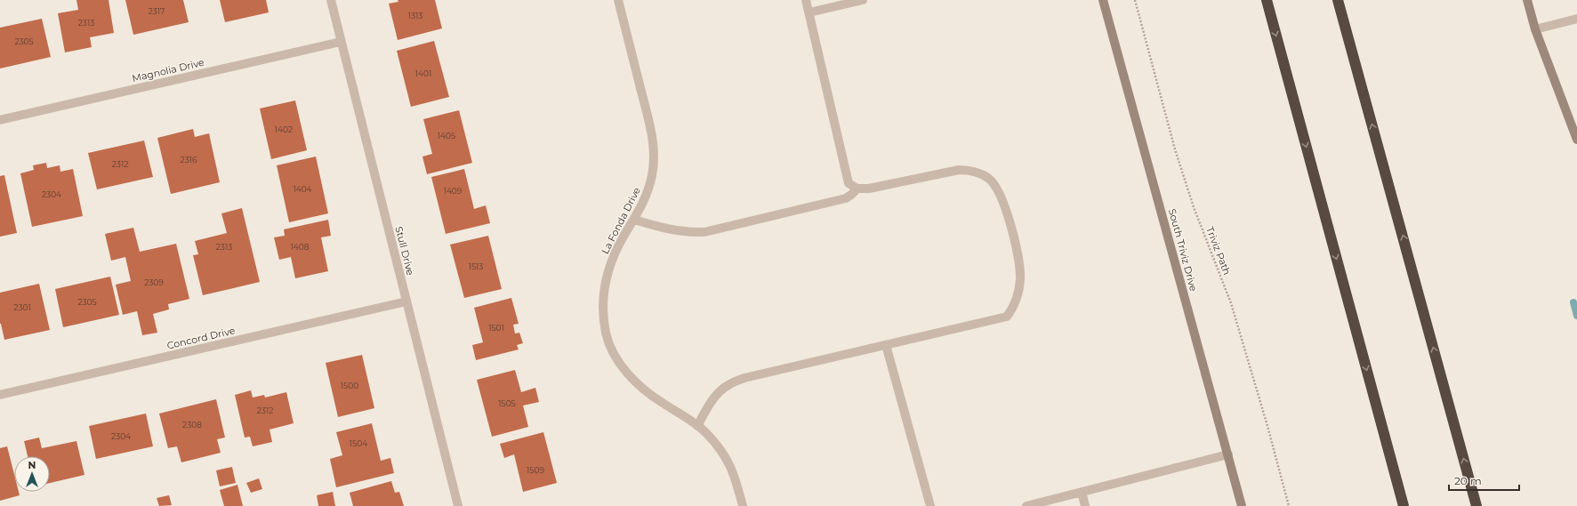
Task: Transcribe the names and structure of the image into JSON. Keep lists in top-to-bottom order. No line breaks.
{"streets":{"street":["Magnolia Drive","La Fonda Drive","South Triviz Drive","Stull Drive","Concord Drive"],"path":["Triviz Path"]},"crossings":[["Magnolia Drive","Stull Drive"],["Stull Drive","Concord Drive"]],"house_numbers":["2317","1313","2313","2305","1401","1402","1405","2316","2312","1404","1409","2304","2313","1408","1513","2309","2305","2301","1501","1500","1505","2312","2308","2304","1504","1509"],"scale_bar":"20 m","north":"top"}
